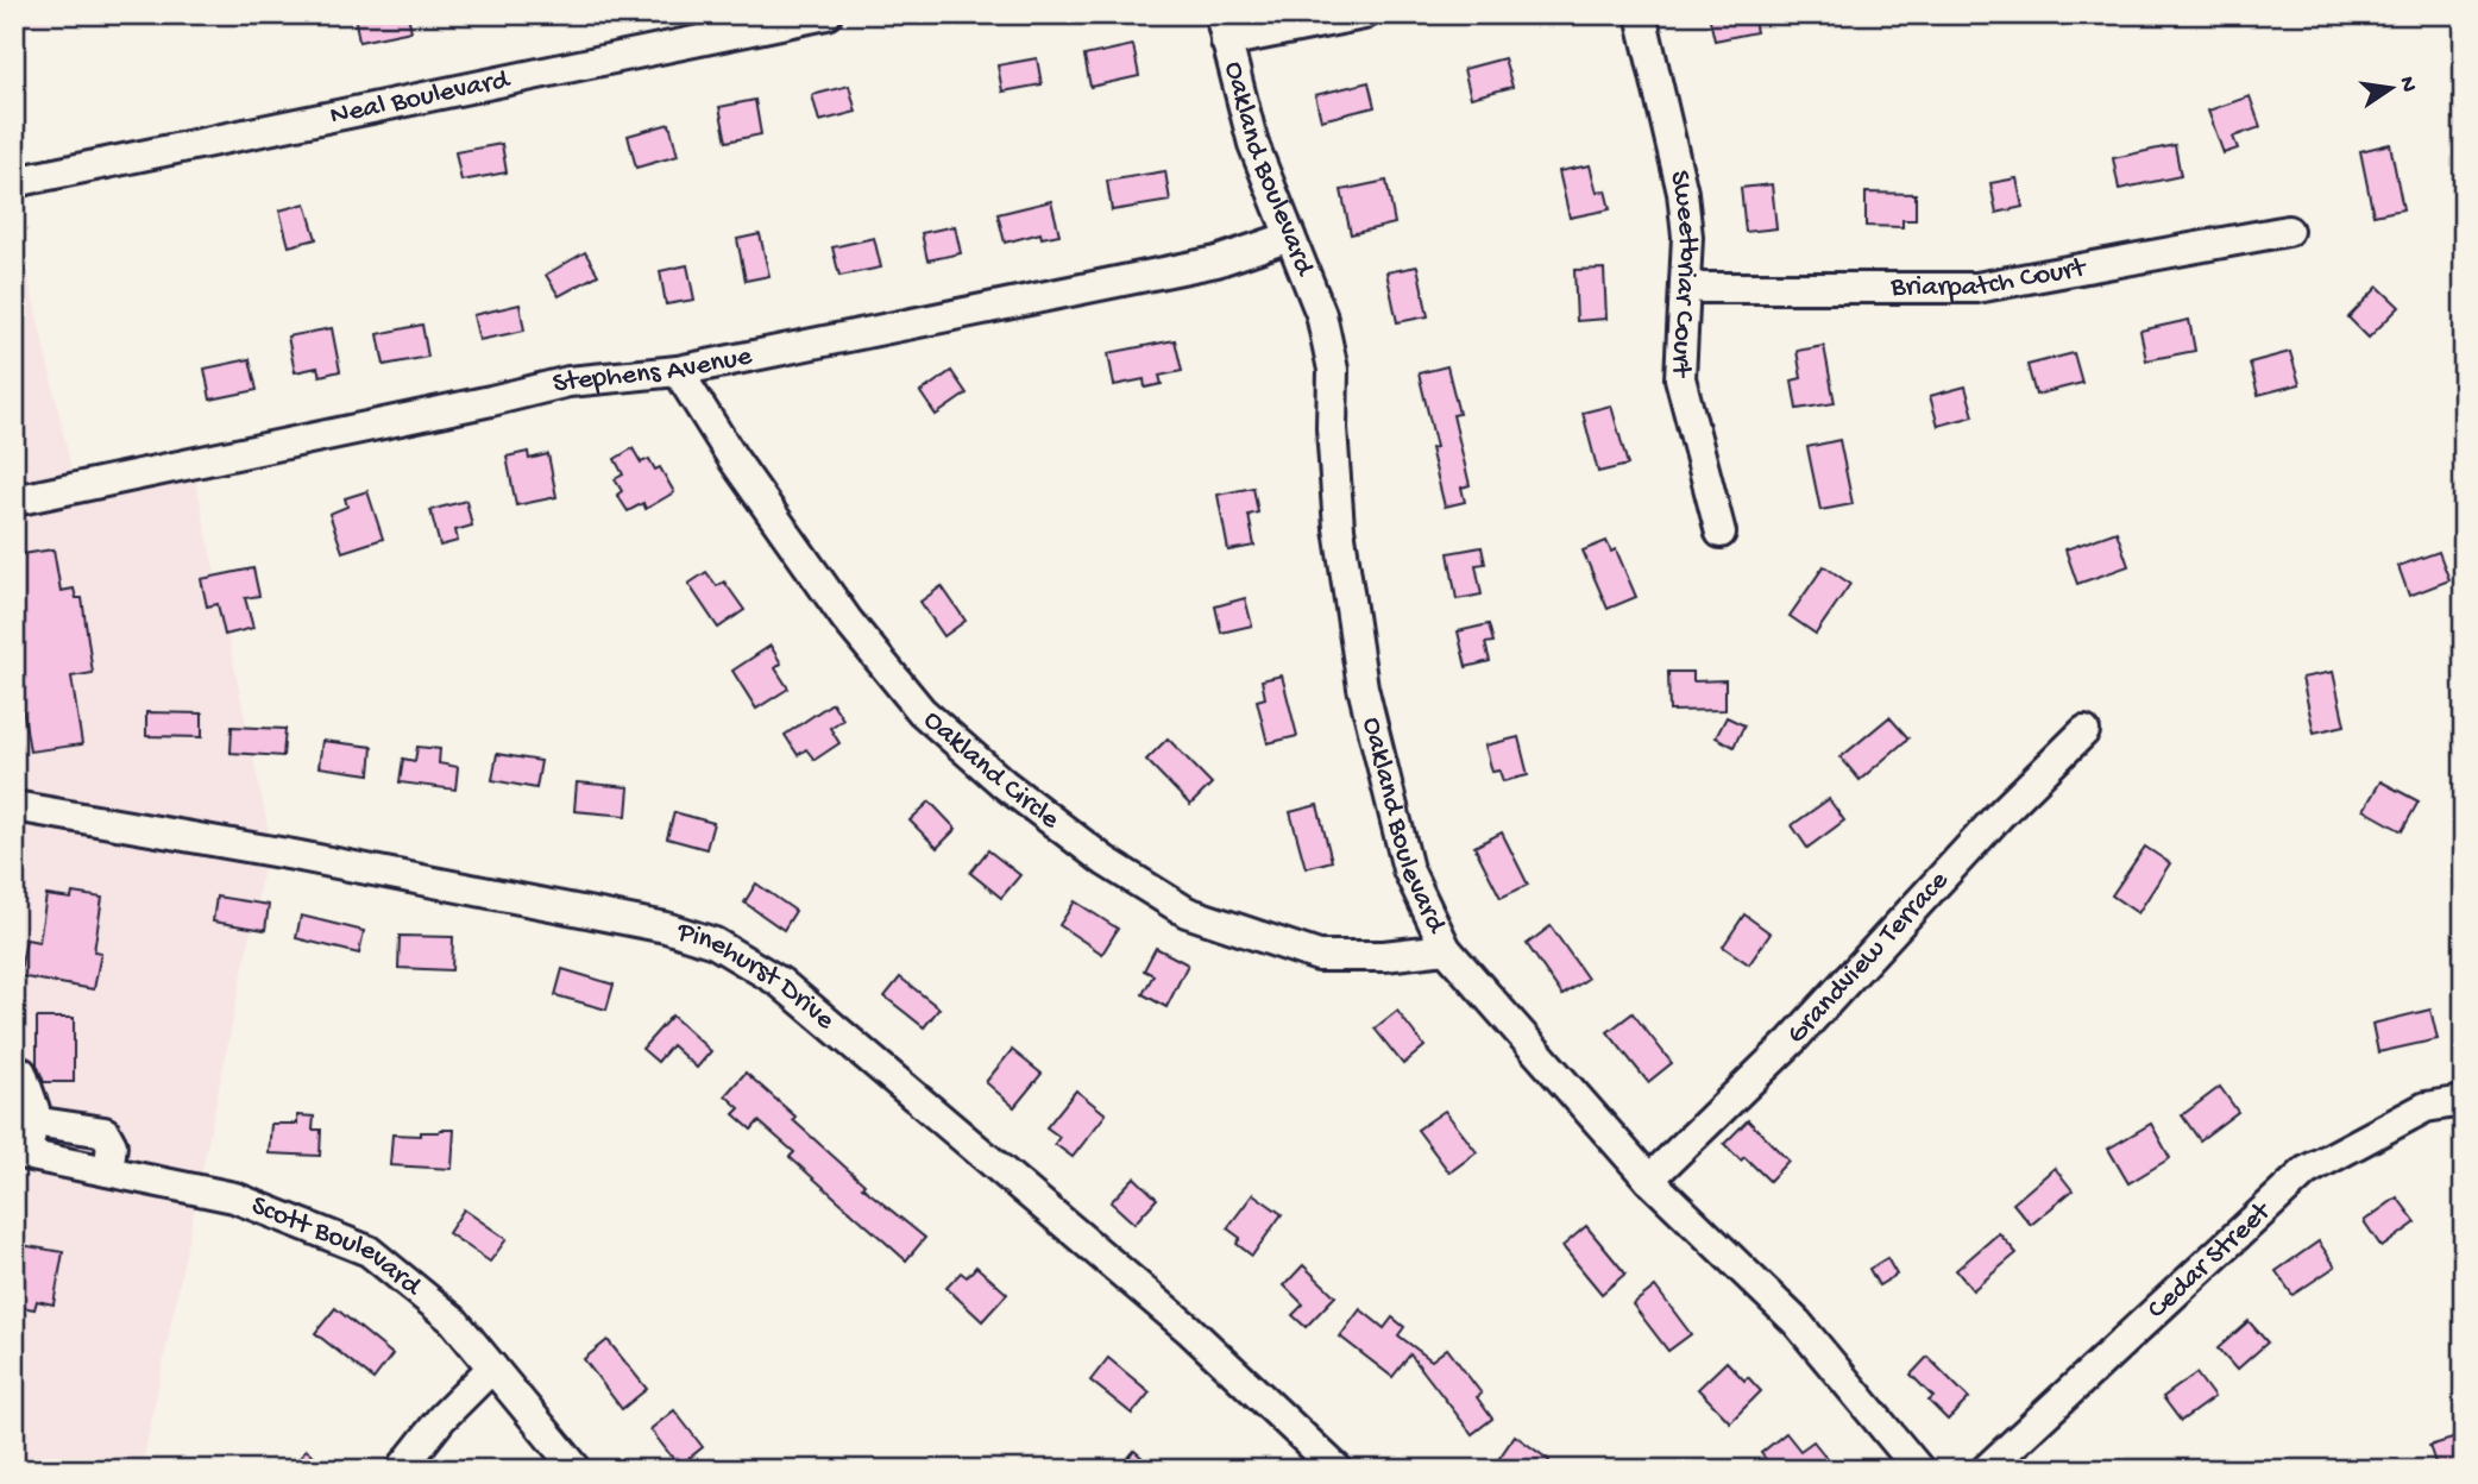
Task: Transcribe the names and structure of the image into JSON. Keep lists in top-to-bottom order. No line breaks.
{"streets":{"street":["Neal Boulevard","Oakland Boulevard","Sweetbriar Court","Briarpatch Court","Stephens Avenue","Oakland Circle","Grandview Terrace","Pinehurst Drive","Scott Boulevard","Cedar Street"]},"crossings":[["Oakland Boulevard","Stephens Avenue"],["Oakland Boulevard","Oakland Circle"],["Oakland Boulevard","Grandview Terrace"],["Sweetbriar Court","Briarpatch Court"],["Stephens Avenue","Oakland Circle"]],"north":"right"}
